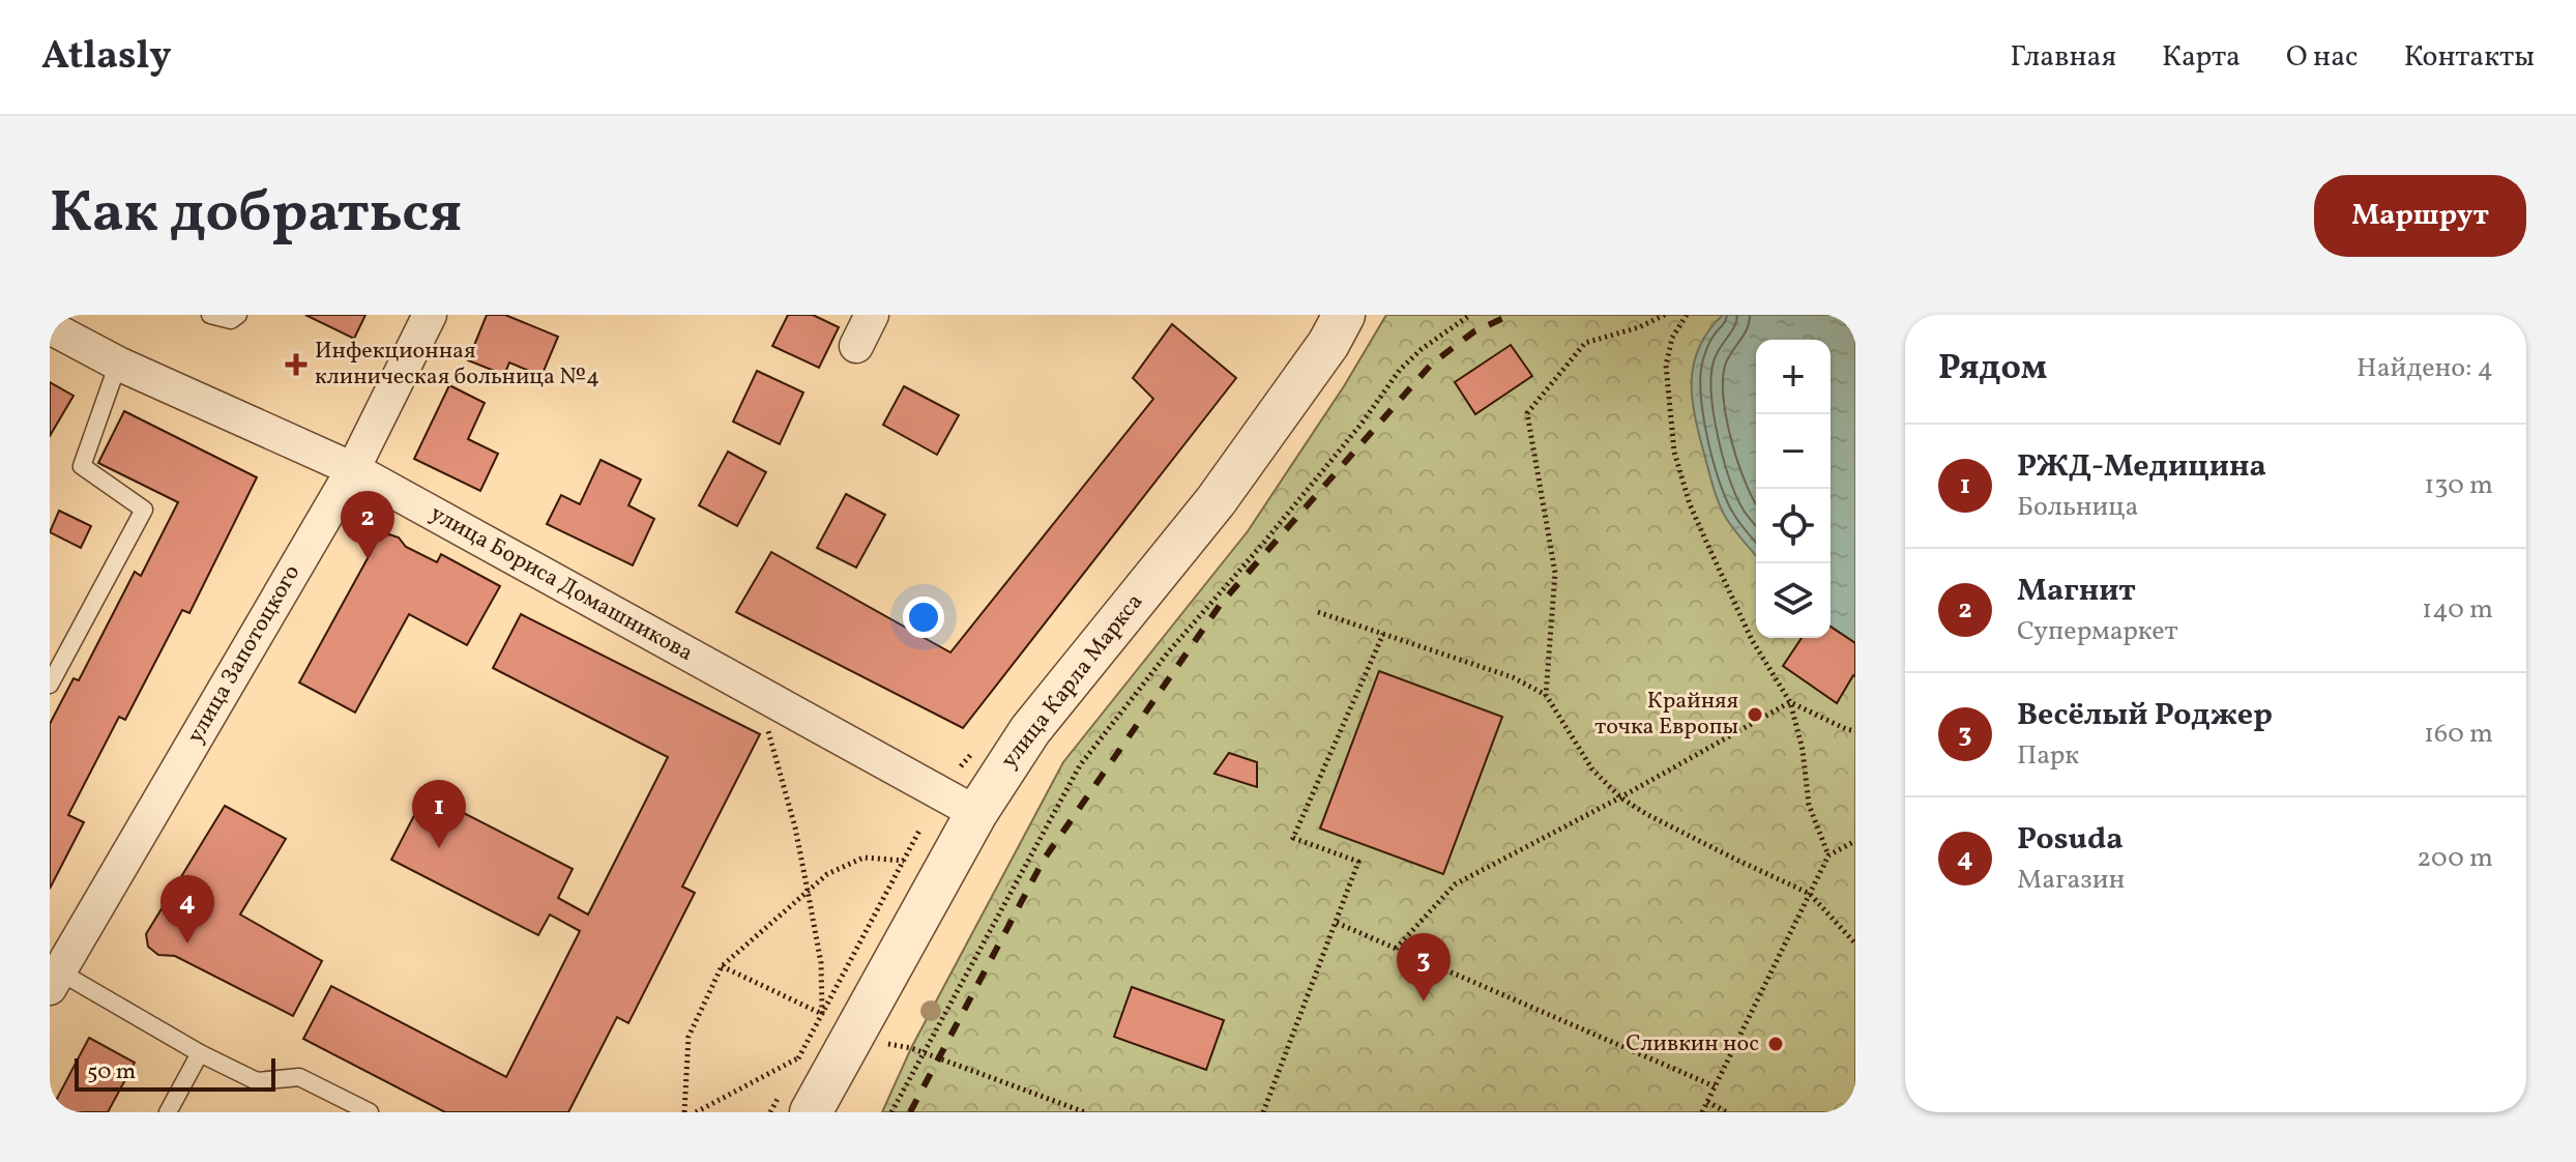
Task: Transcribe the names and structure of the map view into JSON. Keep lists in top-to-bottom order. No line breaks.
{"streets":{"street":["улица Бориса Домашникова","улица Запотоцкого","улица Карла Маркса"]},"crossings":[["улица Бориса Домашникова","улица Запотоцкого"],["улица Бориса Домашникова","улица Карла Маркса"]],"places":{"health":["Инфекционная клиническая больница №4"],"other":["Крайняя точка Европы","Сливкин нос"]},"scale_bar":"50 m","page":{"header":"Atlasly","nav":["Главная","Карта","О нас","Контакты"],"title":"Как добраться","buttons":"Маршрут","heading":["Рядом","Найдено: 4"],"map_buttons":["+","−"],"list":[{"mark":"1","name":"РЖД-Медицина","note":"Больница","value":"130 m"},{"mark":"2","name":"Магнит","note":"Супермаркет","value":"140 m"},{"mark":"3","name":"Весёлый Роджер","note":"Парк","value":"160 m"},{"mark":"4","name":"Posuda","note":"Магазин","value":"200 m"}],"pins":["2","1","4","3"],"scale":"50 m"}}
